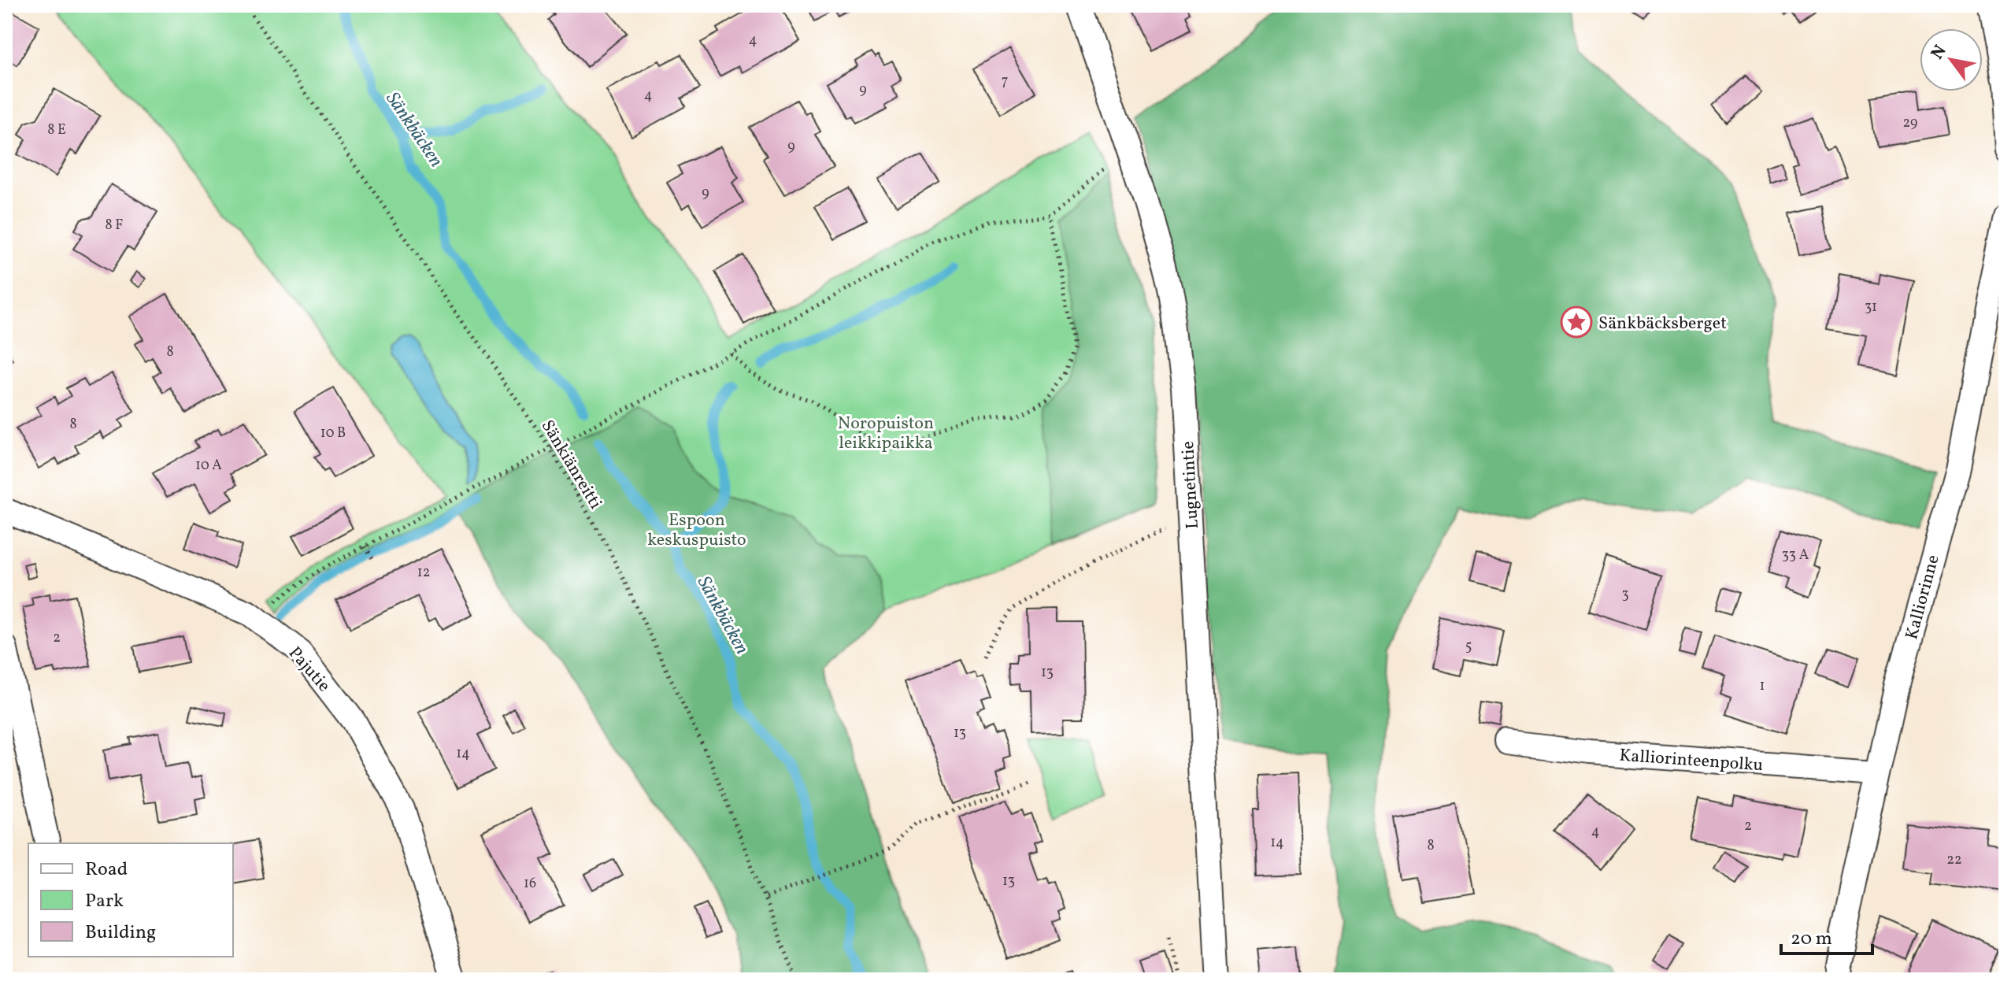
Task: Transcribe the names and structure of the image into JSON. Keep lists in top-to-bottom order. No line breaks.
{"streets":{"street":["Lugnetintie","Kalliorinne","Pajutie","Kalliorinteenpolku"],"path":["Sänkiänreitti"]},"crossings":[["Kalliorinne","Kalliorinteenpolku"]],"water":["Sänkbäcken"],"parks":["Noropuiston leikkipaikka","Espoon keskuspuisto"],"places":{"place":["Sänkbäcksberget"]},"house_numbers":["4","7","9","4","29","8 E","9","9","8 F","31","8","8","10 B","10 A","33 A","12","3","2","5","13","1","13","14","2","4","14","8","22","13","16"],"legend":["Road","Park","Building"],"scale_bar":"20 m","north":"top left"}
